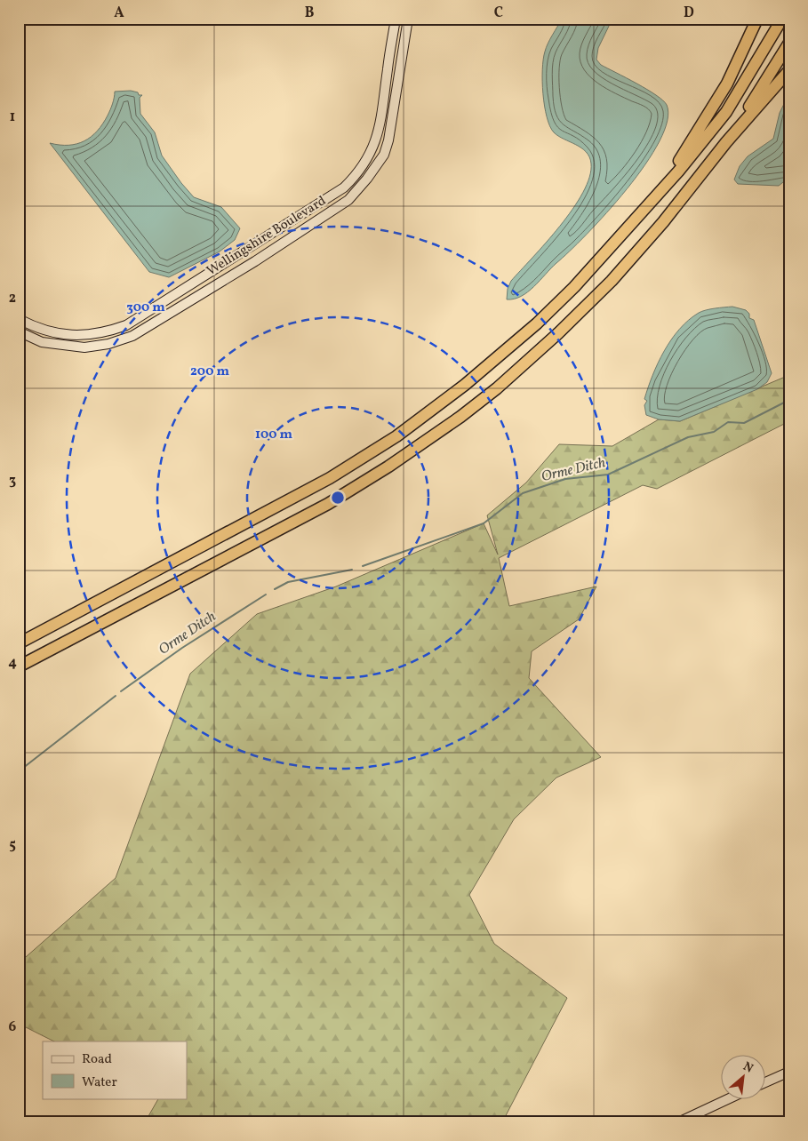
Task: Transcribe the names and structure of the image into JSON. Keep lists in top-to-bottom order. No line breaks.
{"streets":{"street":["Wellingshire Boulevard"]},"water":["Orme Ditch"],"legend":["Road","Water"],"north":"top right","grid":{"columns":["A","B","C","D"],"rows":["1","2","3","4","5","6"]},"rings":["300 m","200 m","100 m"]}
